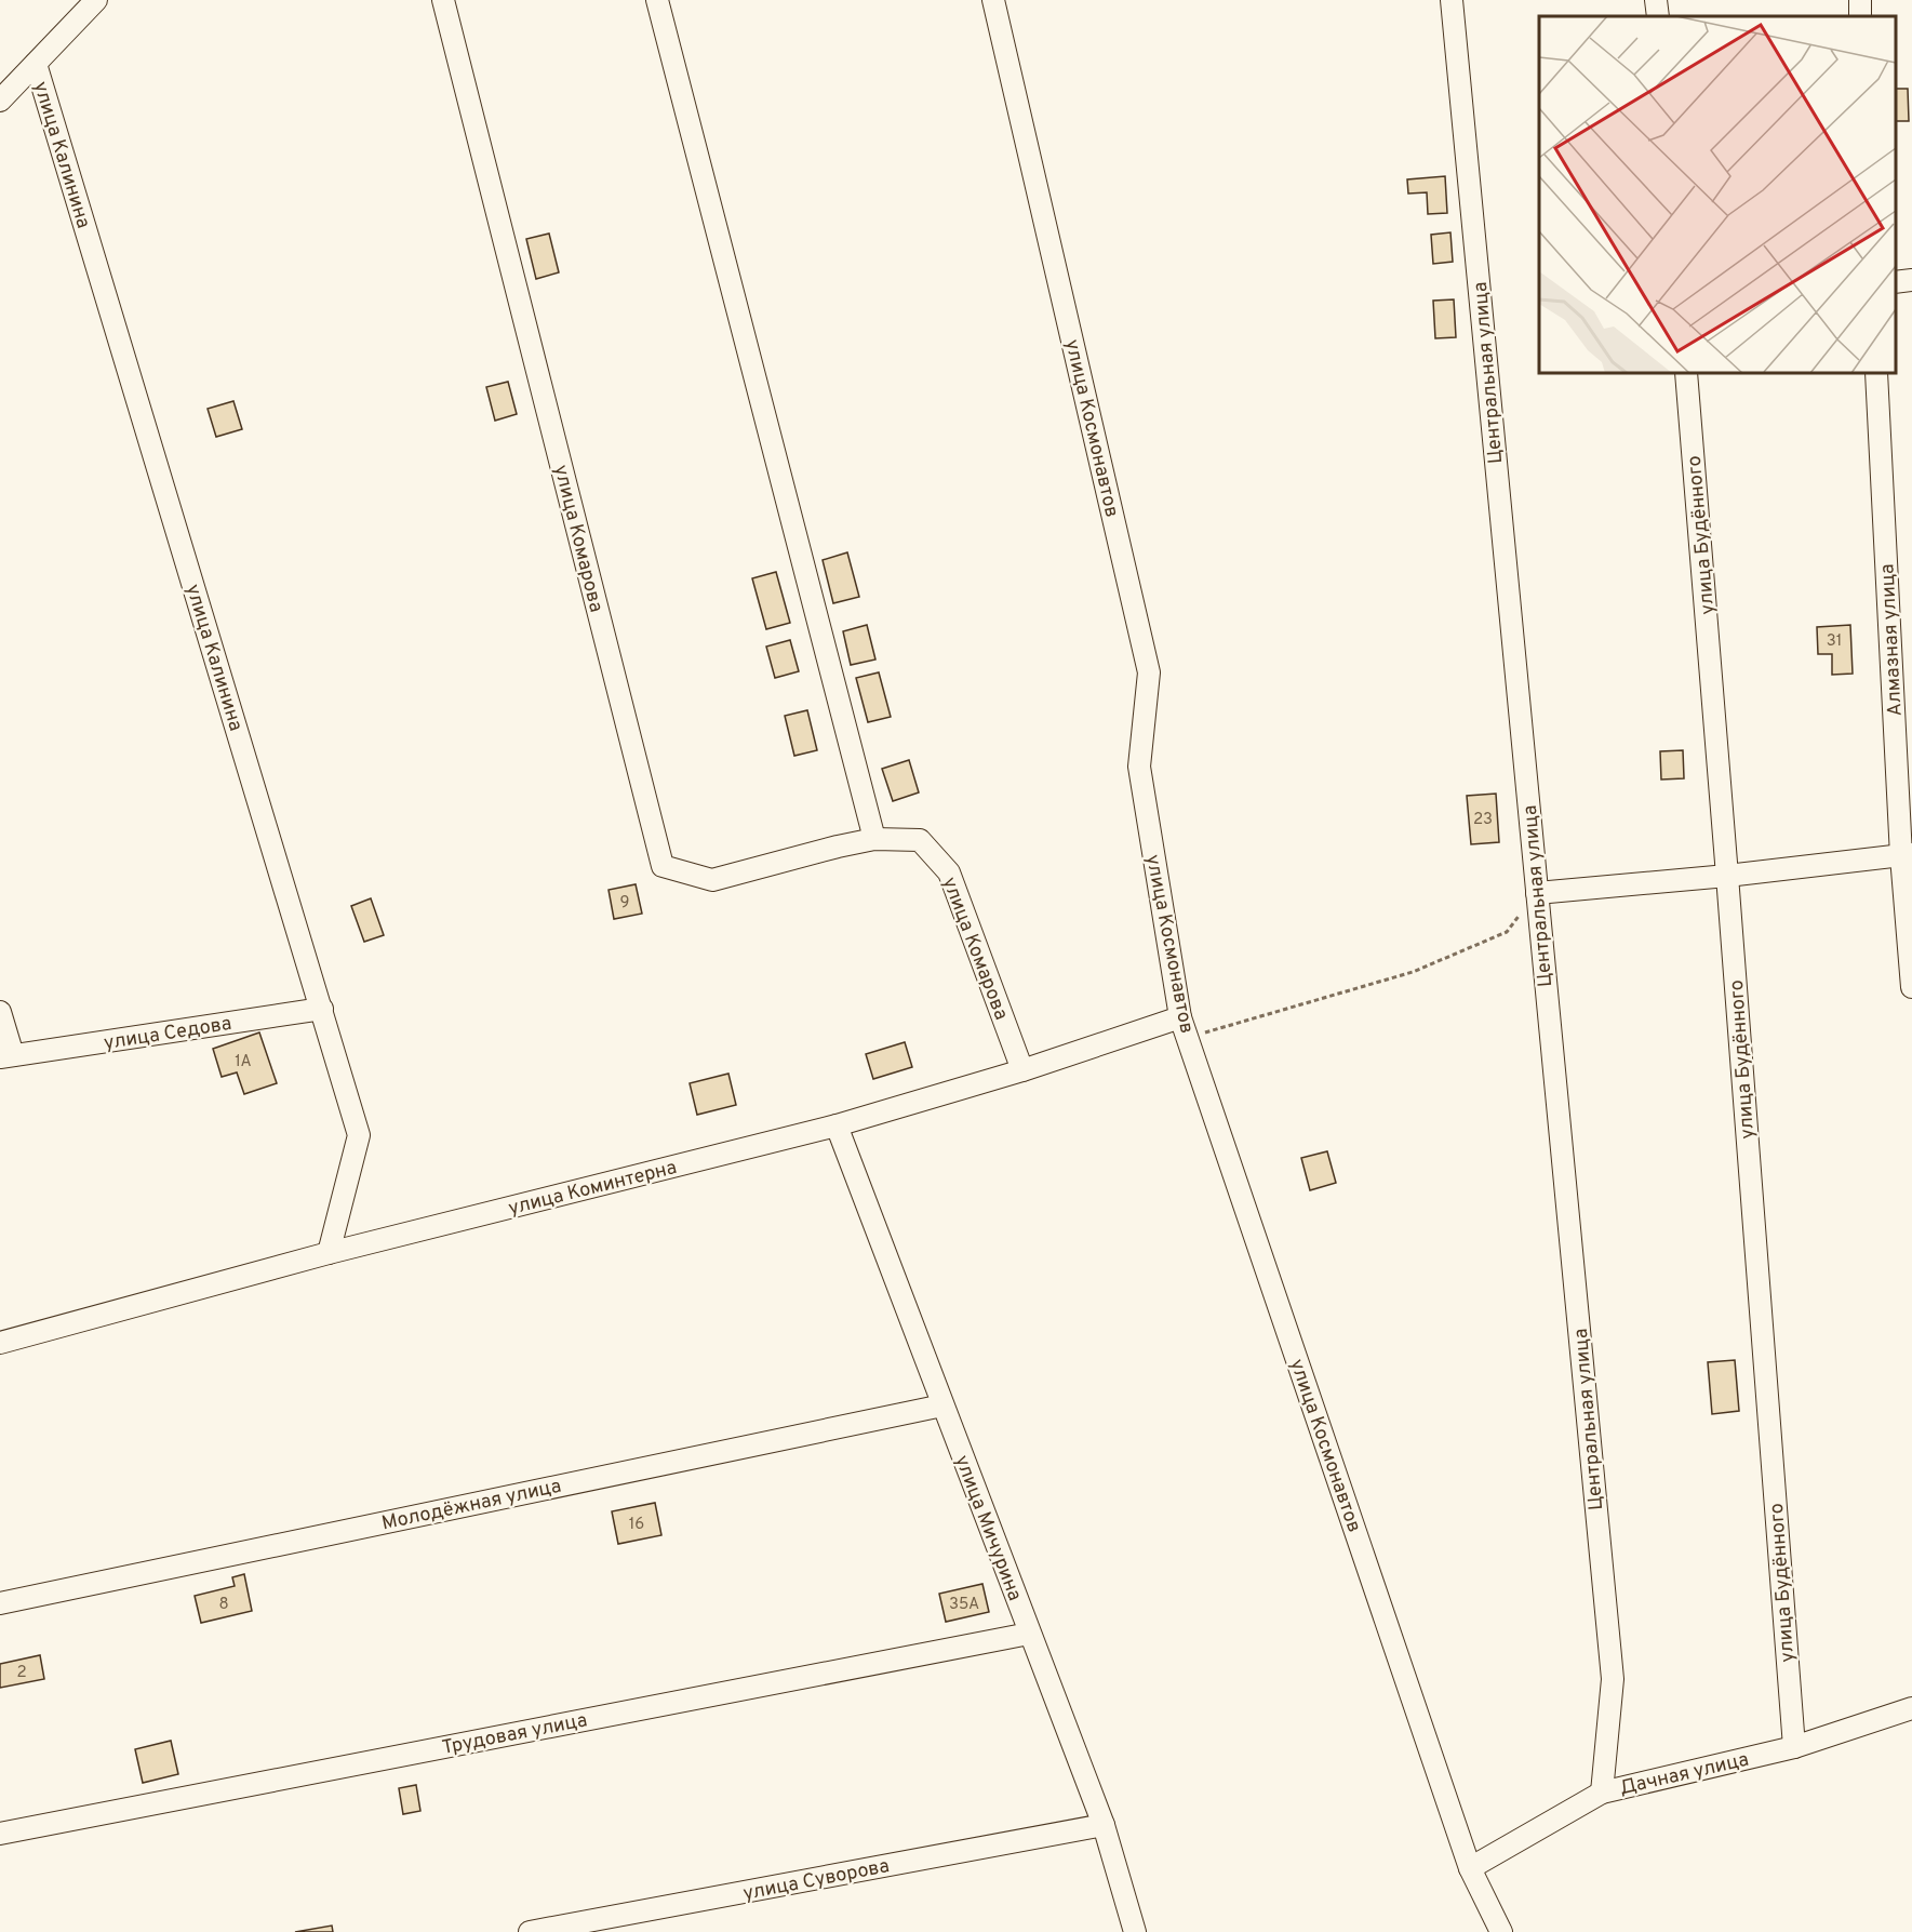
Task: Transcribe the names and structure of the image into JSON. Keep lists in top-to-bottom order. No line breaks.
{"streets":{"street":["улица Калинина","Центральная улица","улица Космонавтов","улица Будённого","улица Комарова","Алмазная улица","улица Седова","улица Коминтерна","Молодёжная улица","улица Мичурина","Трудовая улица","Дачная улица","улица Суворова"]},"crossings":[["улица Калинина","улица Седова"],["улица Калинина","улица Коминтерна"],["Центральная улица","Дачная улица"],["улица Космонавтов","улица Коминтерна"],["улица Космонавтов","Дачная улица"],["улица Будённого","Дачная улица"],["улица Комарова","улица Коминтерна"],["улица Коминтерна","улица Мичурина"],["Молодёжная улица","улица Мичурина"],["улица Мичурина","Трудовая улица"],["улица Мичурина","улица Суворова"]],"house_numbers":["31","23","9","1А","16","8","35А","2"]}
